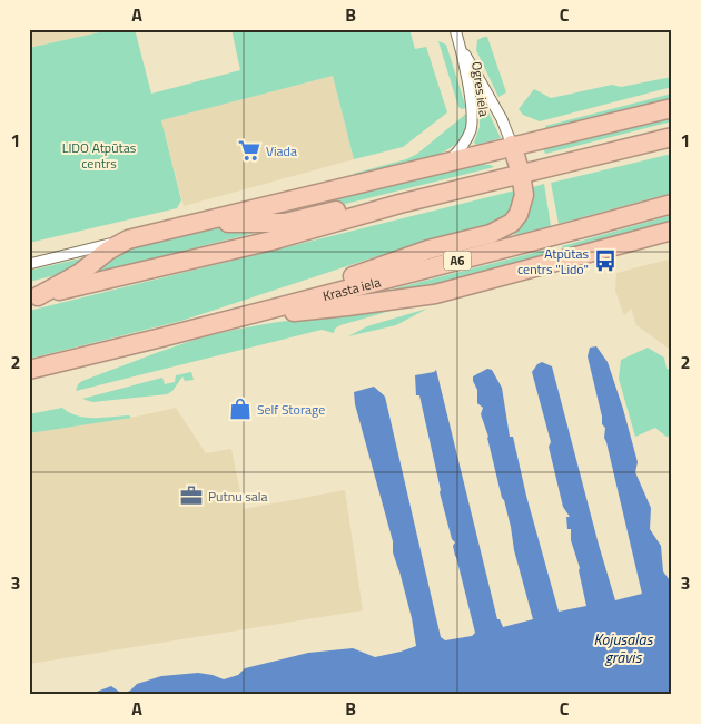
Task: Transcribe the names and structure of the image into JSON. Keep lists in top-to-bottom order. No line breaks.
{"streets":{"highway":["A6","Krasta iela"],"street":["Ogres iela"]},"water":["Kojusalas grāvis"],"parks":["LIDO Atpūtas centrs"],"places":{"supermarket":["Viada"],"bus stop":["Atpūtas centrs \"Lido\""],"shop":["Self Storage"],"office":["Putnu sala"]},"grid":{"columns":["A","B","C"],"rows":["1","2","3"]}}
